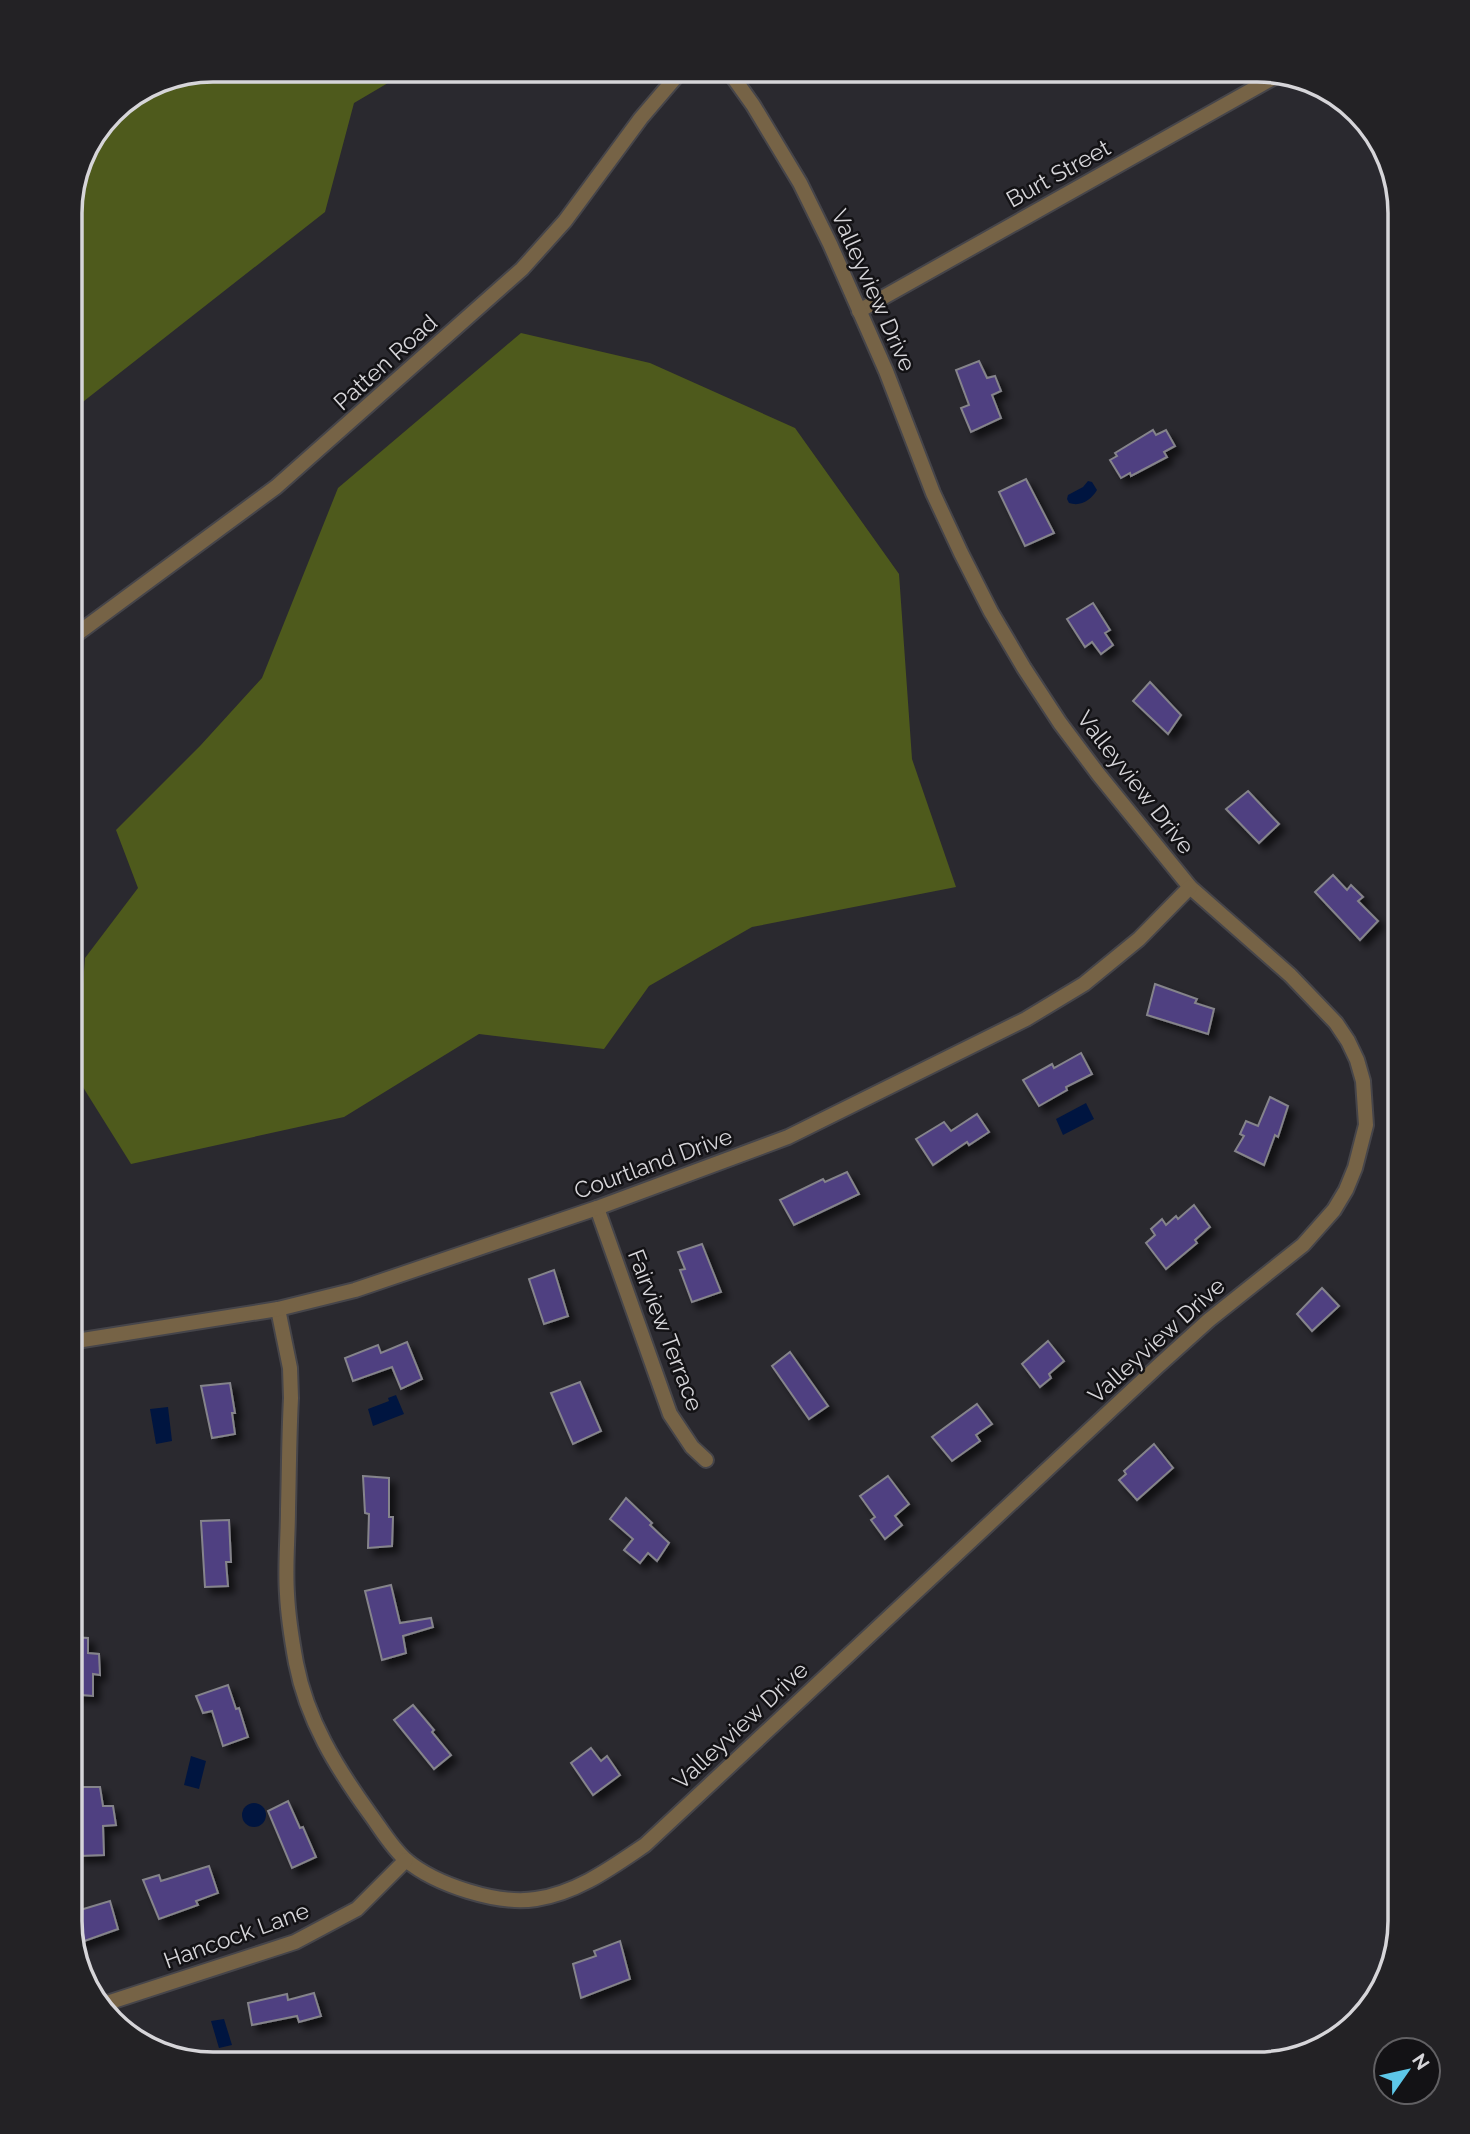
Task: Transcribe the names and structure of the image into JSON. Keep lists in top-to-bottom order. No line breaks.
{"streets":{"street":["Burt Street","Valleyview Drive","Patten Road","Courtland Drive","Fairview Terrace","Hancock Lane"]},"crossings":[["Burt Street","Valleyview Drive"],["Valleyview Drive","Courtland Drive"],["Valleyview Drive","Hancock Lane"],["Courtland Drive","Fairview Terrace"]],"north":"top right"}
